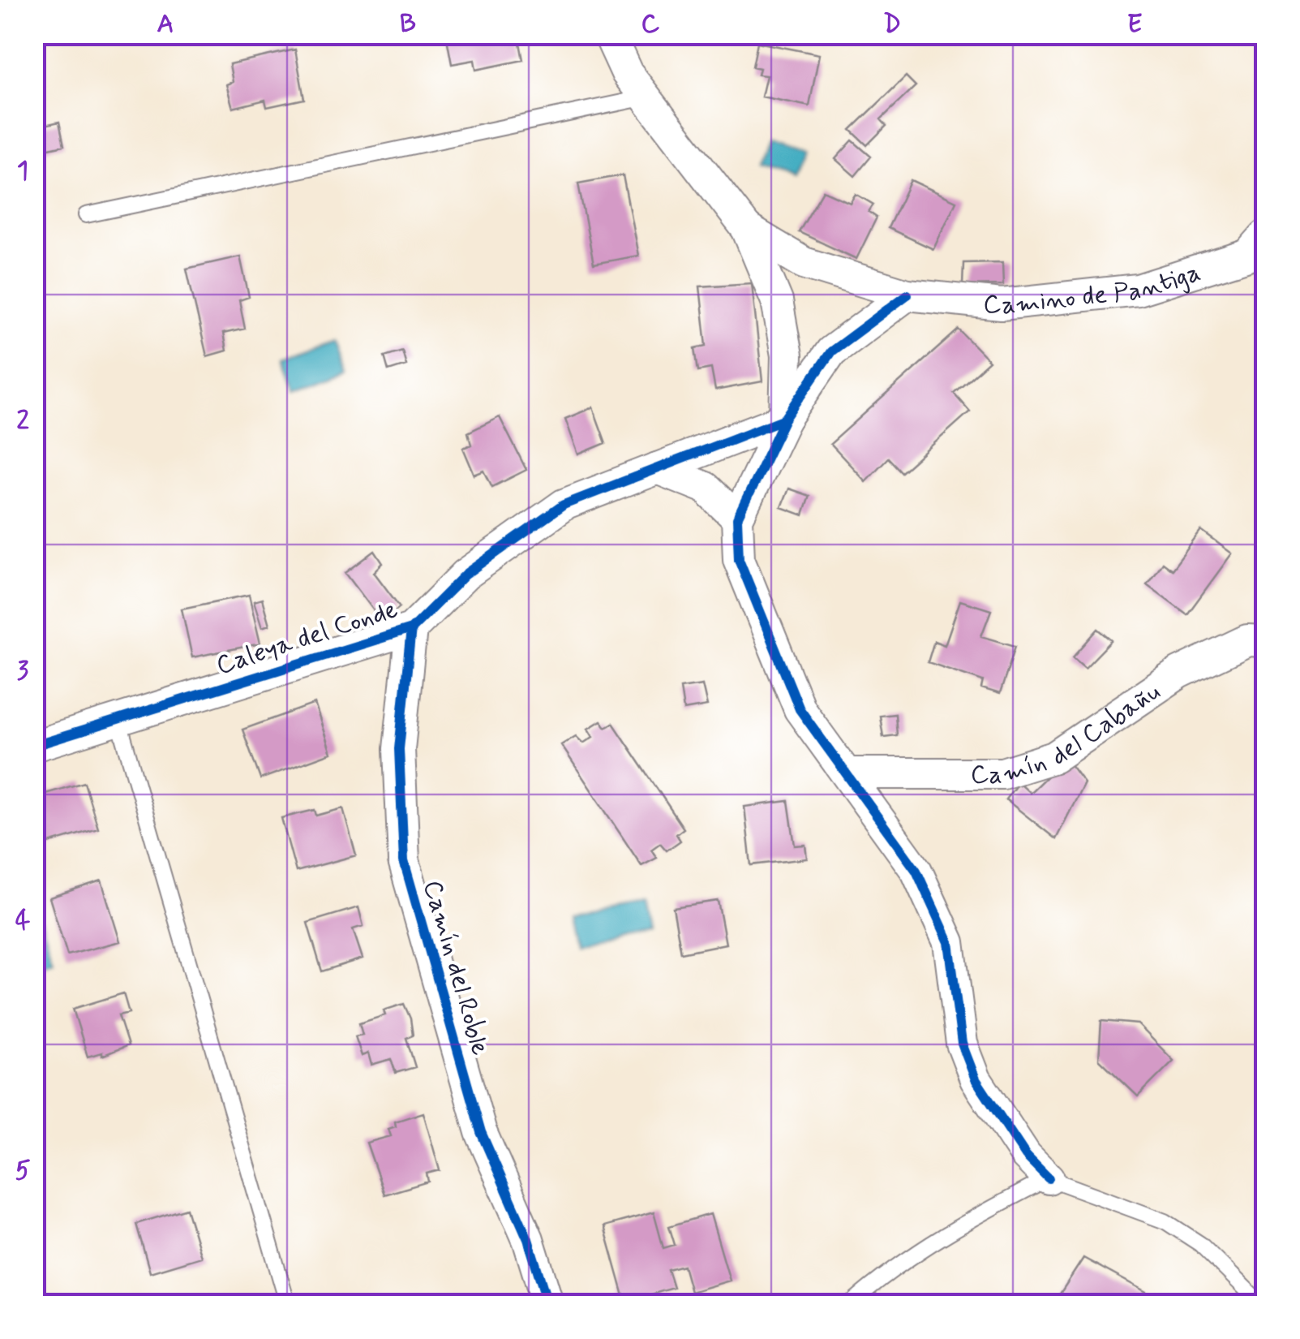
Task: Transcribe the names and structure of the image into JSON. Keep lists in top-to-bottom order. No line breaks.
{"streets":{"street":["Camino de Pantiga","Caleya del Conde","Camín del Cabañu","Camín del Roble"]},"crossings":[["Caleya del Conde","Camín del Roble"]],"grid":{"columns":["A","B","C","D","E"],"rows":["1","2","3","4","5"]}}
